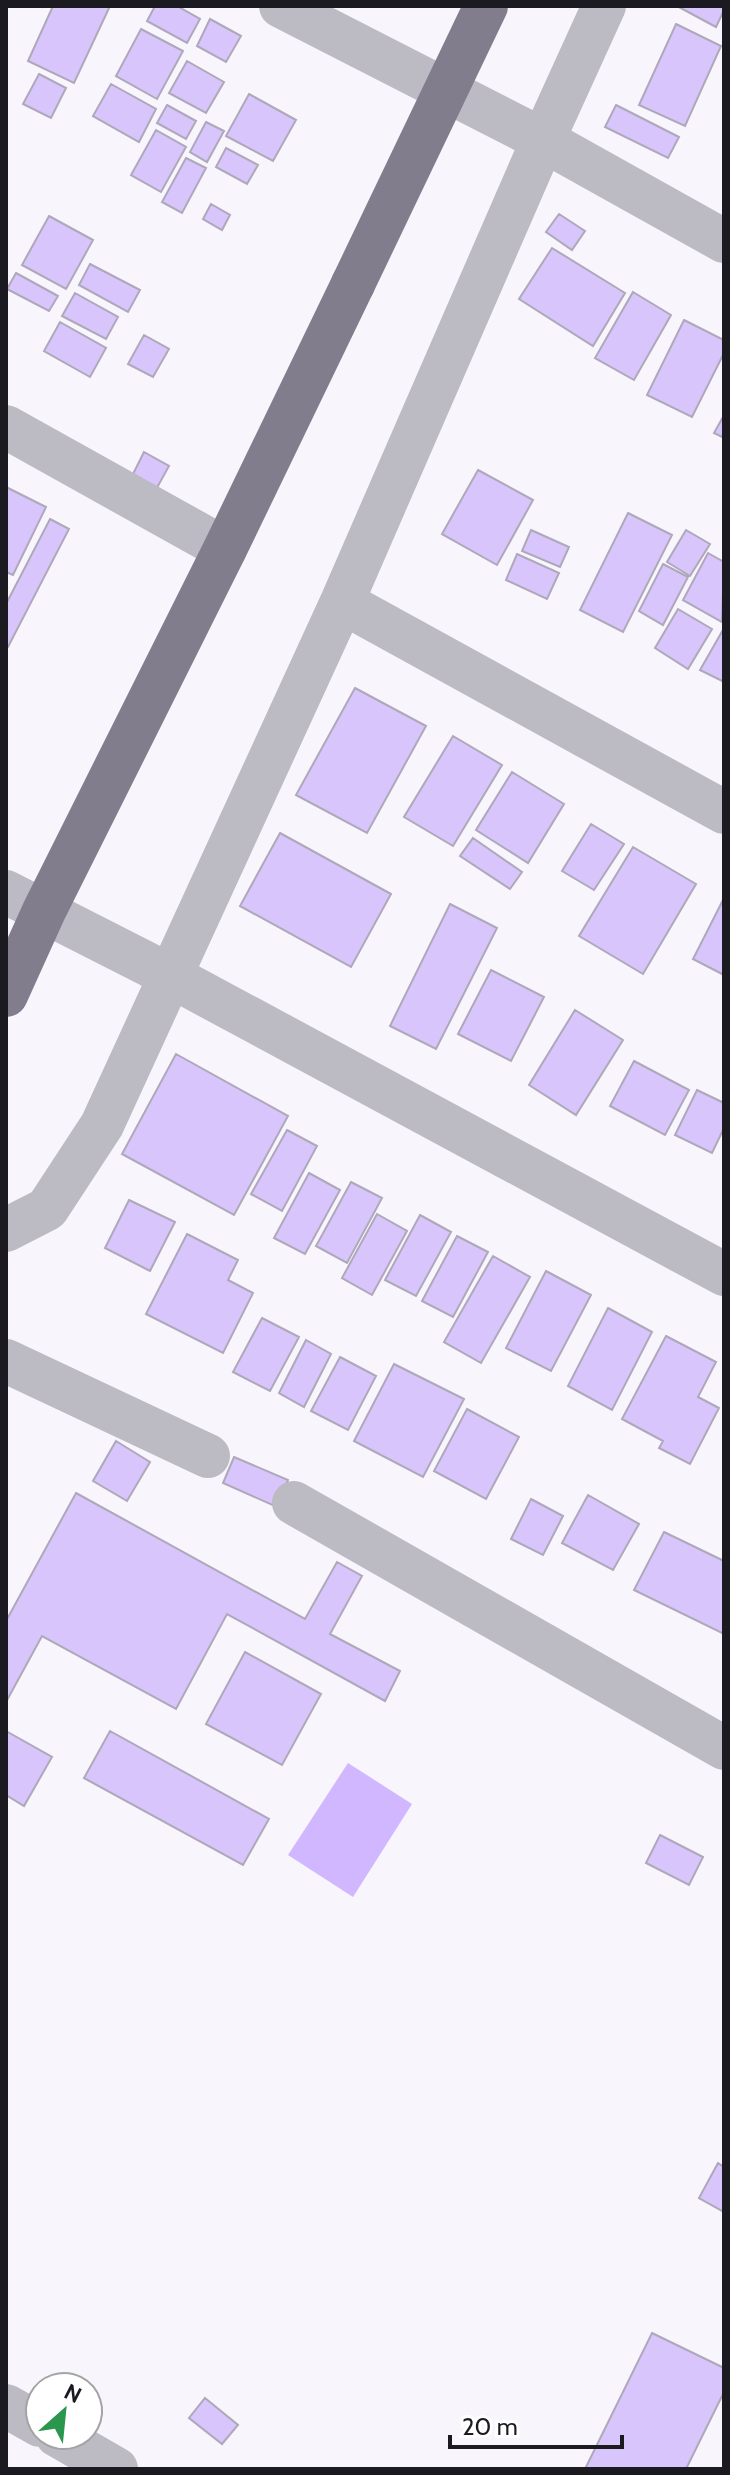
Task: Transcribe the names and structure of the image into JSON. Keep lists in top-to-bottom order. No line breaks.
{"scale_bar":"20 m","north":"top right"}
